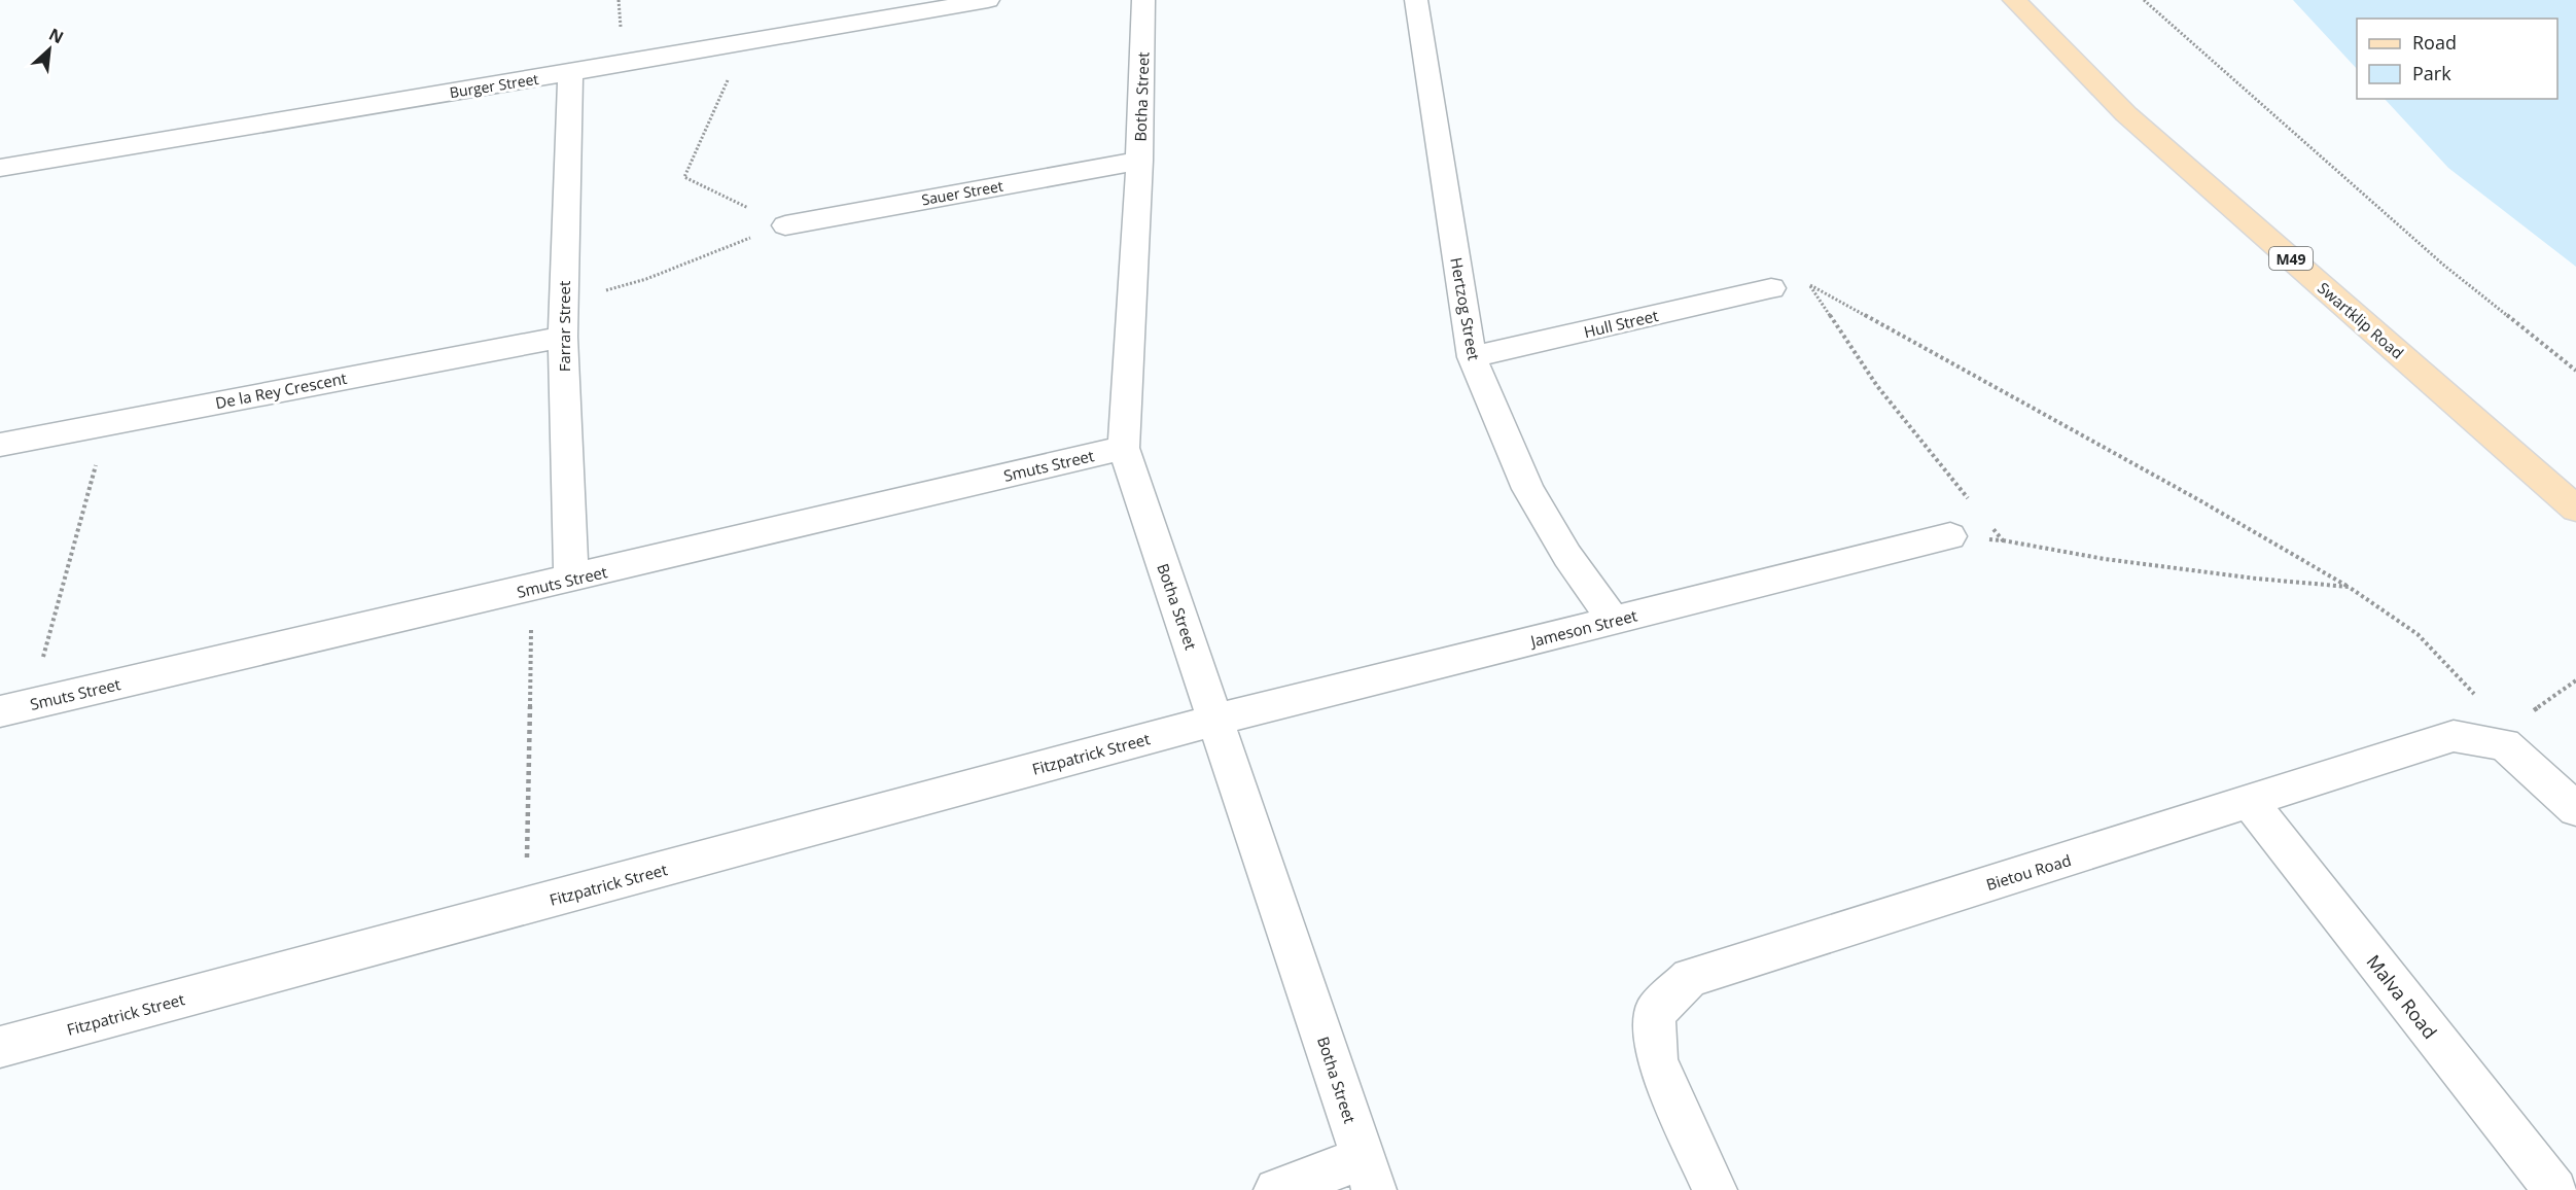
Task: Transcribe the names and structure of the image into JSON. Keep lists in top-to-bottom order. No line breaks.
{"streets":{"main road":["M49","Swartklip Road"],"street":["Burger Street","Botha Street","Sauer Street","Hertzog Street","Hull Street","Farrar Street","De la Rey Crescent","Smuts Street","Jameson Street","Fitzpatrick Street","Bietou Road","Malva Road"]},"crossings":[["Burger Street","Farrar Street"],["Botha Street","Sauer Street"],["Botha Street","Smuts Street"],["Botha Street","Jameson Street"],["Botha Street","Fitzpatrick Street"],["Hertzog Street","Hull Street"],["Hertzog Street","Jameson Street"],["Farrar Street","De la Rey Crescent"],["Farrar Street","Smuts Street"],["Jameson Street","Fitzpatrick Street"],["Bietou Road","Malva Road"]],"legend":["Road","Park"],"north":"top right"}
